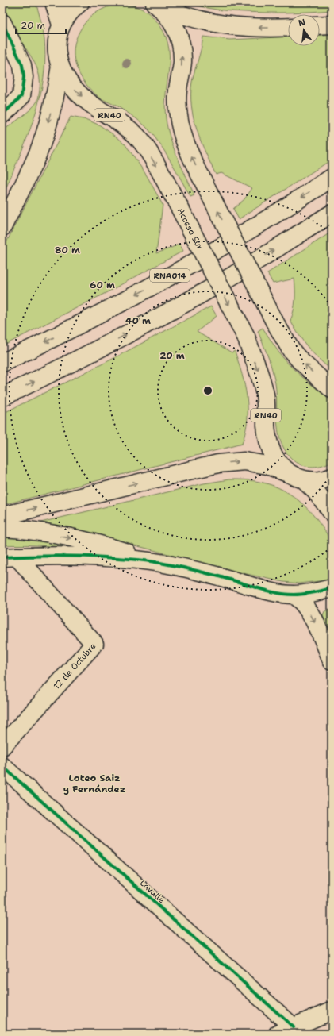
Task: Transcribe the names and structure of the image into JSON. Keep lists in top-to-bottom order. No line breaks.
{"streets":{"main road":["RN40","Acceso Sur","RNA014","12 de Octubre","Lavalle"]},"districts":["Loteo Saiz y Fernández"],"scale_bar":"20 m","north":"top","rings":["80 m","60 m","40 m","20 m"]}
